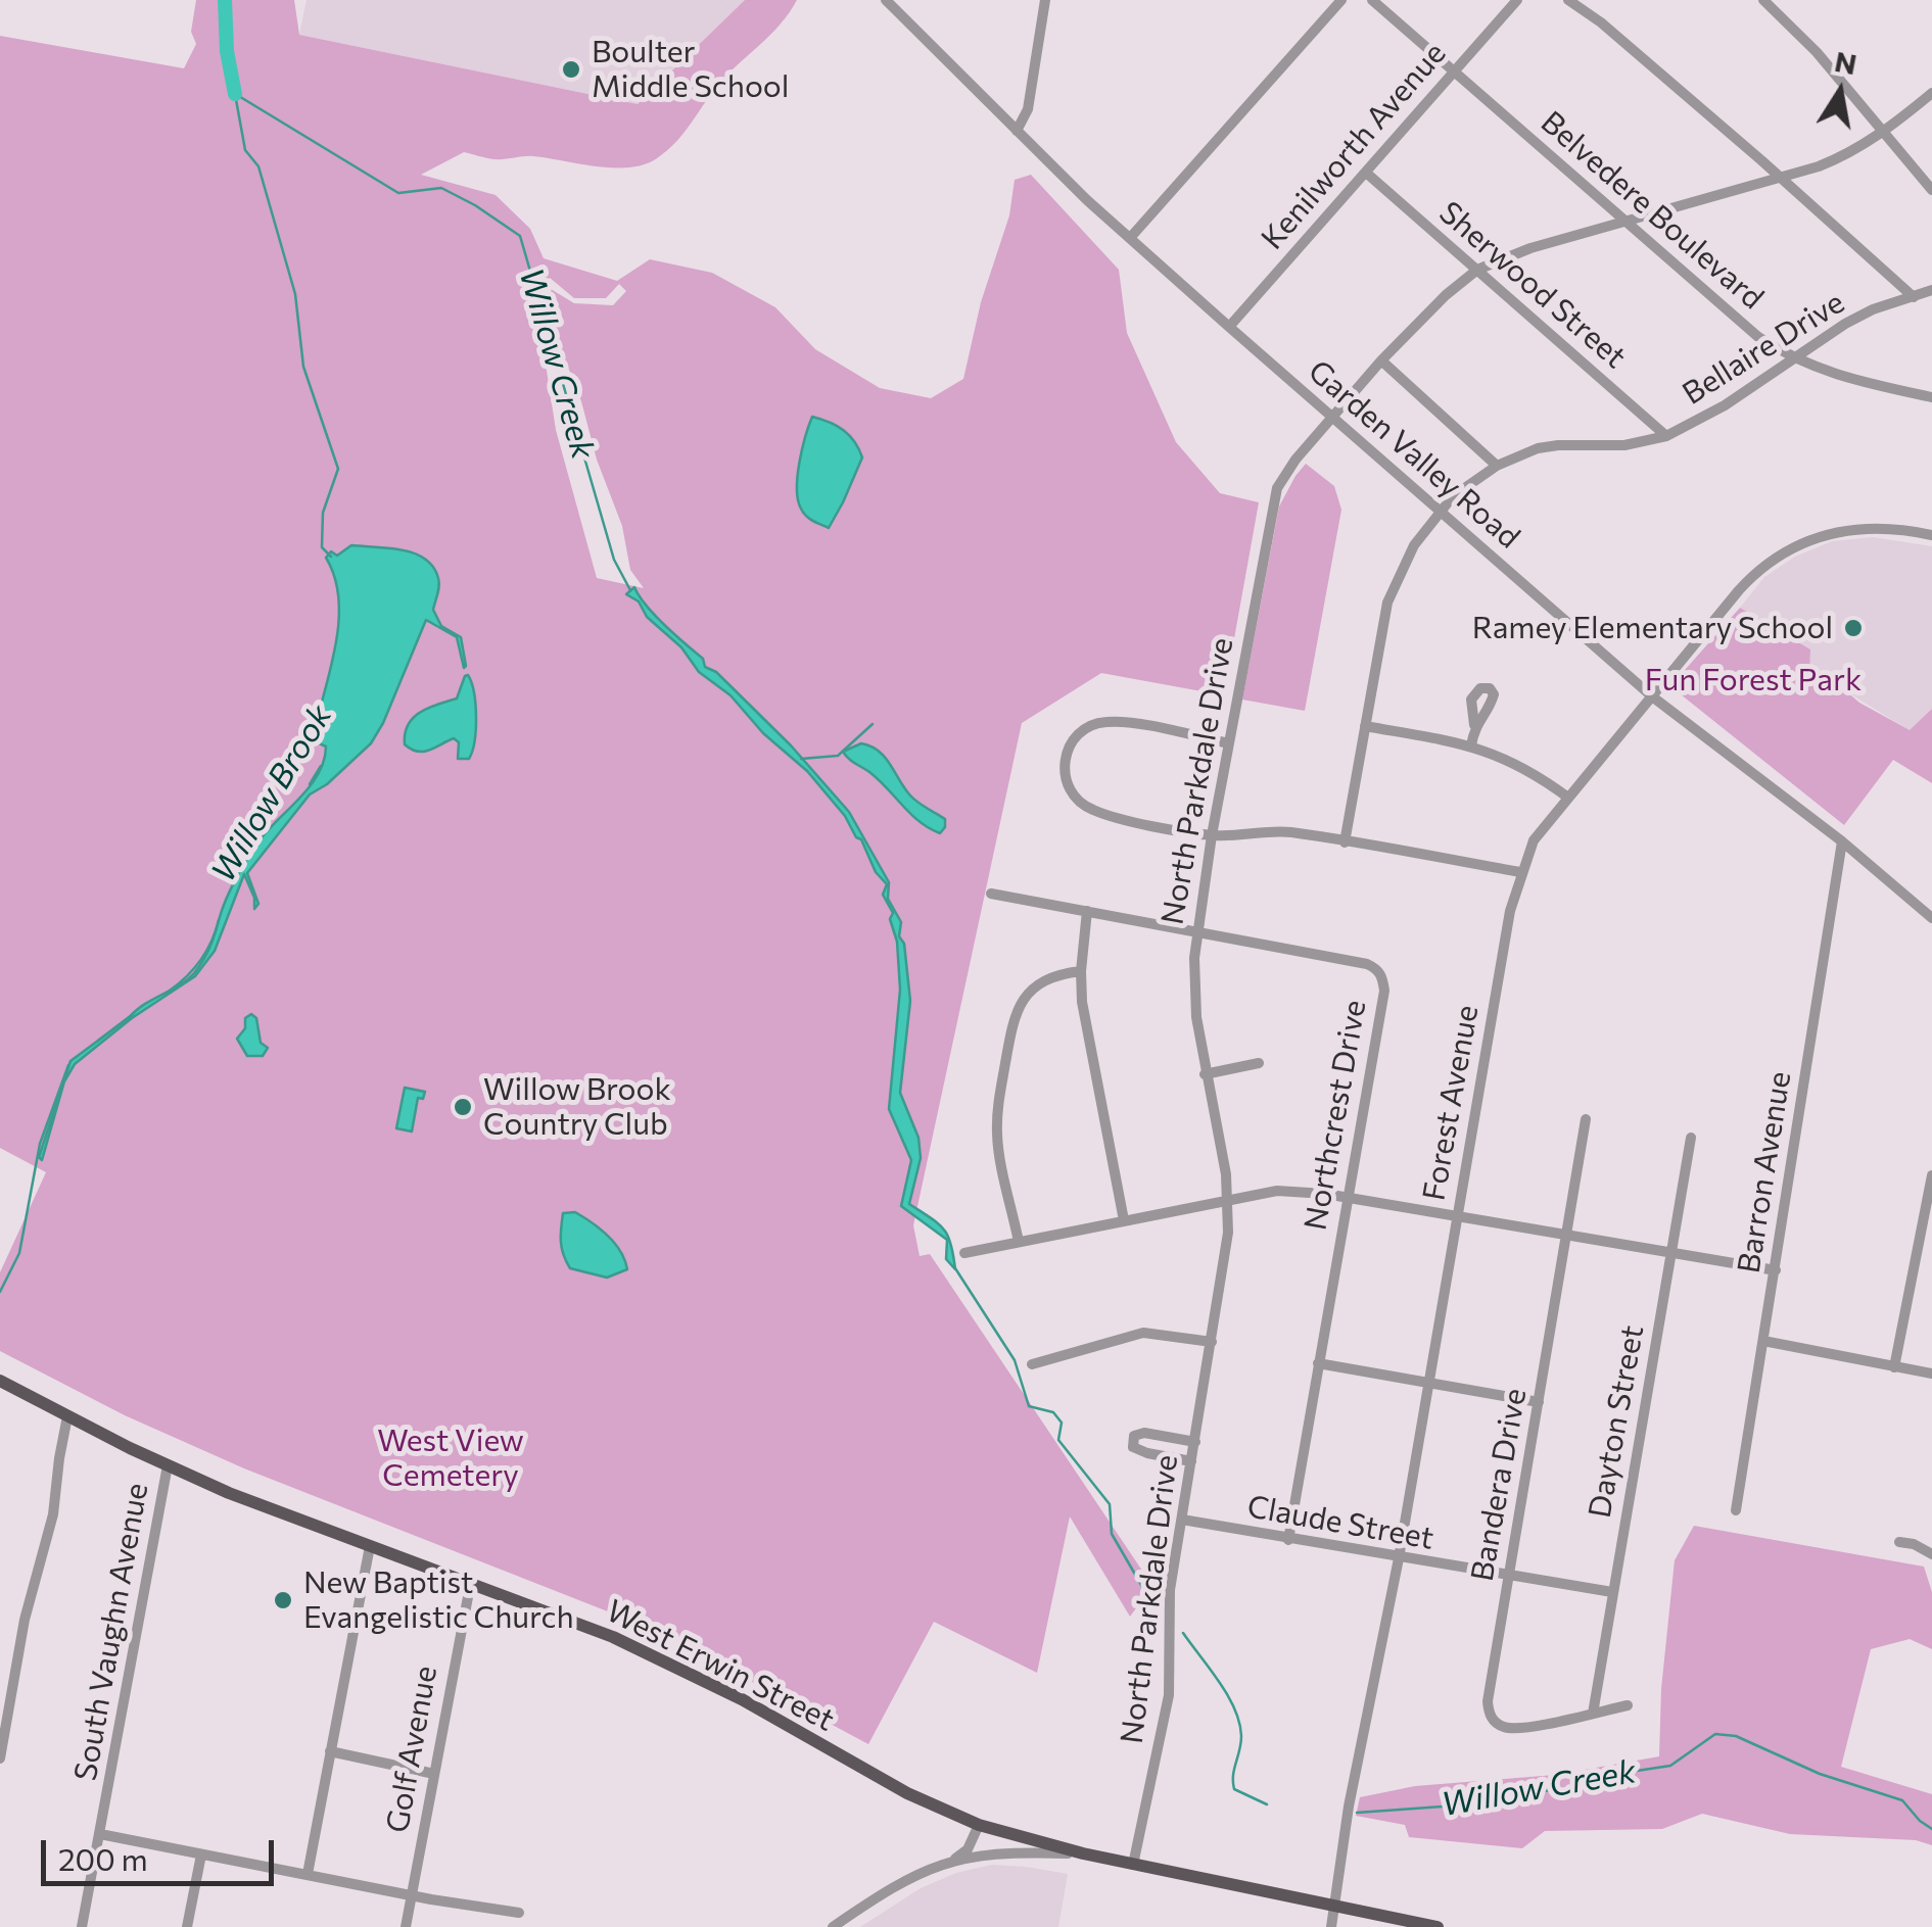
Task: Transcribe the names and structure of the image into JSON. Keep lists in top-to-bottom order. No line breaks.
{"streets":{"main road":["West Erwin Street"],"street":["Kenilworth Avenue","Belvedere Boulevard","Sherwood Street","Bellaire Drive","Garden Valley Road","North Parkdale Drive","Forest Avenue","Northcrest Drive","Barron Avenue","Dayton Street","Bandera Drive","Claude Street","South Vaughn Avenue","Golf Avenue"]},"crossings":[["Kenilworth Avenue","Belvedere Boulevard"],["Kenilworth Avenue","Sherwood Street"],["Kenilworth Avenue","Garden Valley Road"],["Belvedere Boulevard","Bellaire Drive"],["Belvedere Boulevard","North Parkdale Drive"],["Sherwood Street","Bellaire Drive"],["Sherwood Street","North Parkdale Drive"],["Bellaire Drive","Garden Valley Road"],["Garden Valley Road","North Parkdale Drive"],["Garden Valley Road","Forest Avenue"],["Garden Valley Road","Barron Avenue"],["North Parkdale Drive","Northcrest Drive"],["North Parkdale Drive","Claude Street"],["North Parkdale Drive","West Erwin Street"],["Forest Avenue","Claude Street"],["Forest Avenue","West Erwin Street"],["Northcrest Drive","Claude Street"],["Dayton Street","Bandera Drive"],["Dayton Street","Claude Street"],["Bandera Drive","Claude Street"],["South Vaughn Avenue","West Erwin Street"],["West Erwin Street","Golf Avenue"]],"water":["Willow Creek","Willow Brook"],"parks":["Fun Forest Park","West View Cemetery"],"places":["Boulter Middle School","Ramey Elementary School","Willow Brook Country Club","New Baptist Evangelistic Church"],"scale_bar":"200 m","north":"top"}
